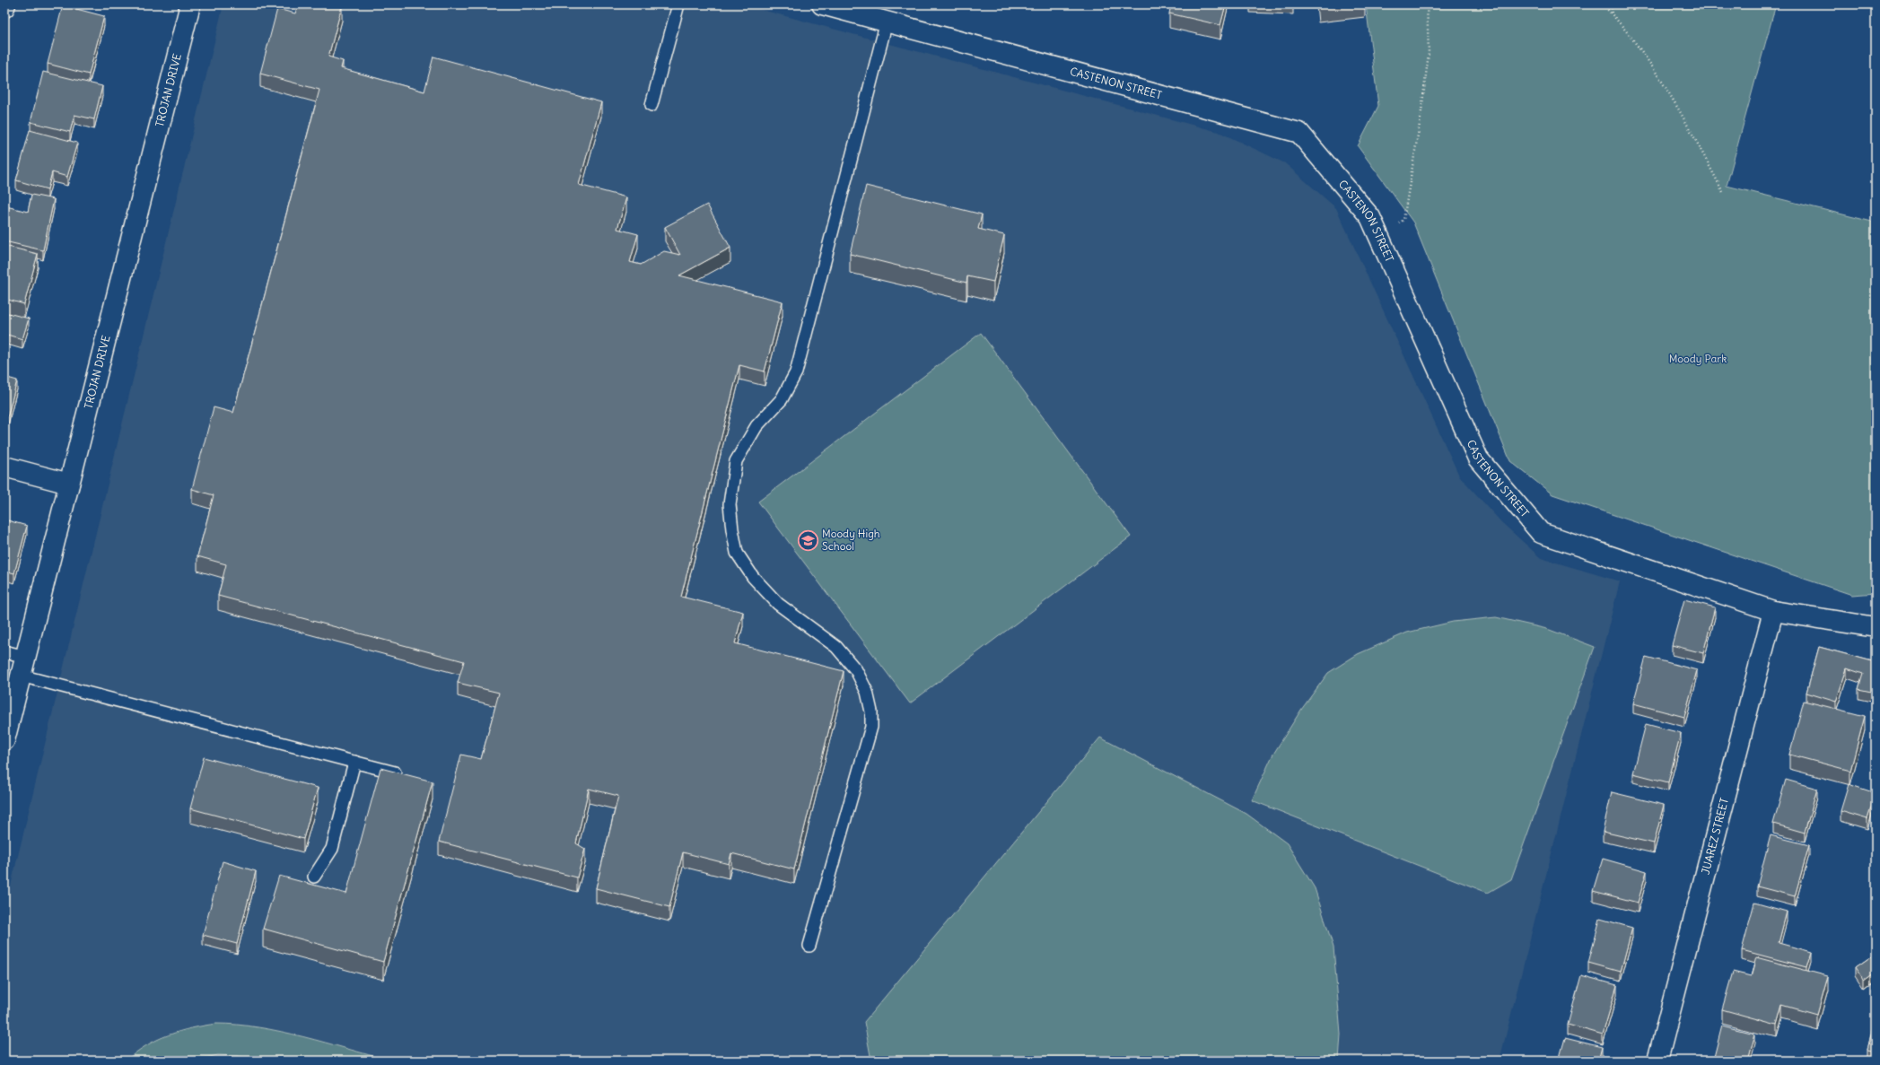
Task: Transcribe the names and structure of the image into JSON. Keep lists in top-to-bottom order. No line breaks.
{"streets":{"street":["CASTENON STREET","TROJAN DRIVE","JUAREZ STREET"]},"crossings":[["CASTENON STREET","JUAREZ STREET"]],"parks":["Moody Park"],"places":{"school or university":["Moody High School"]}}
